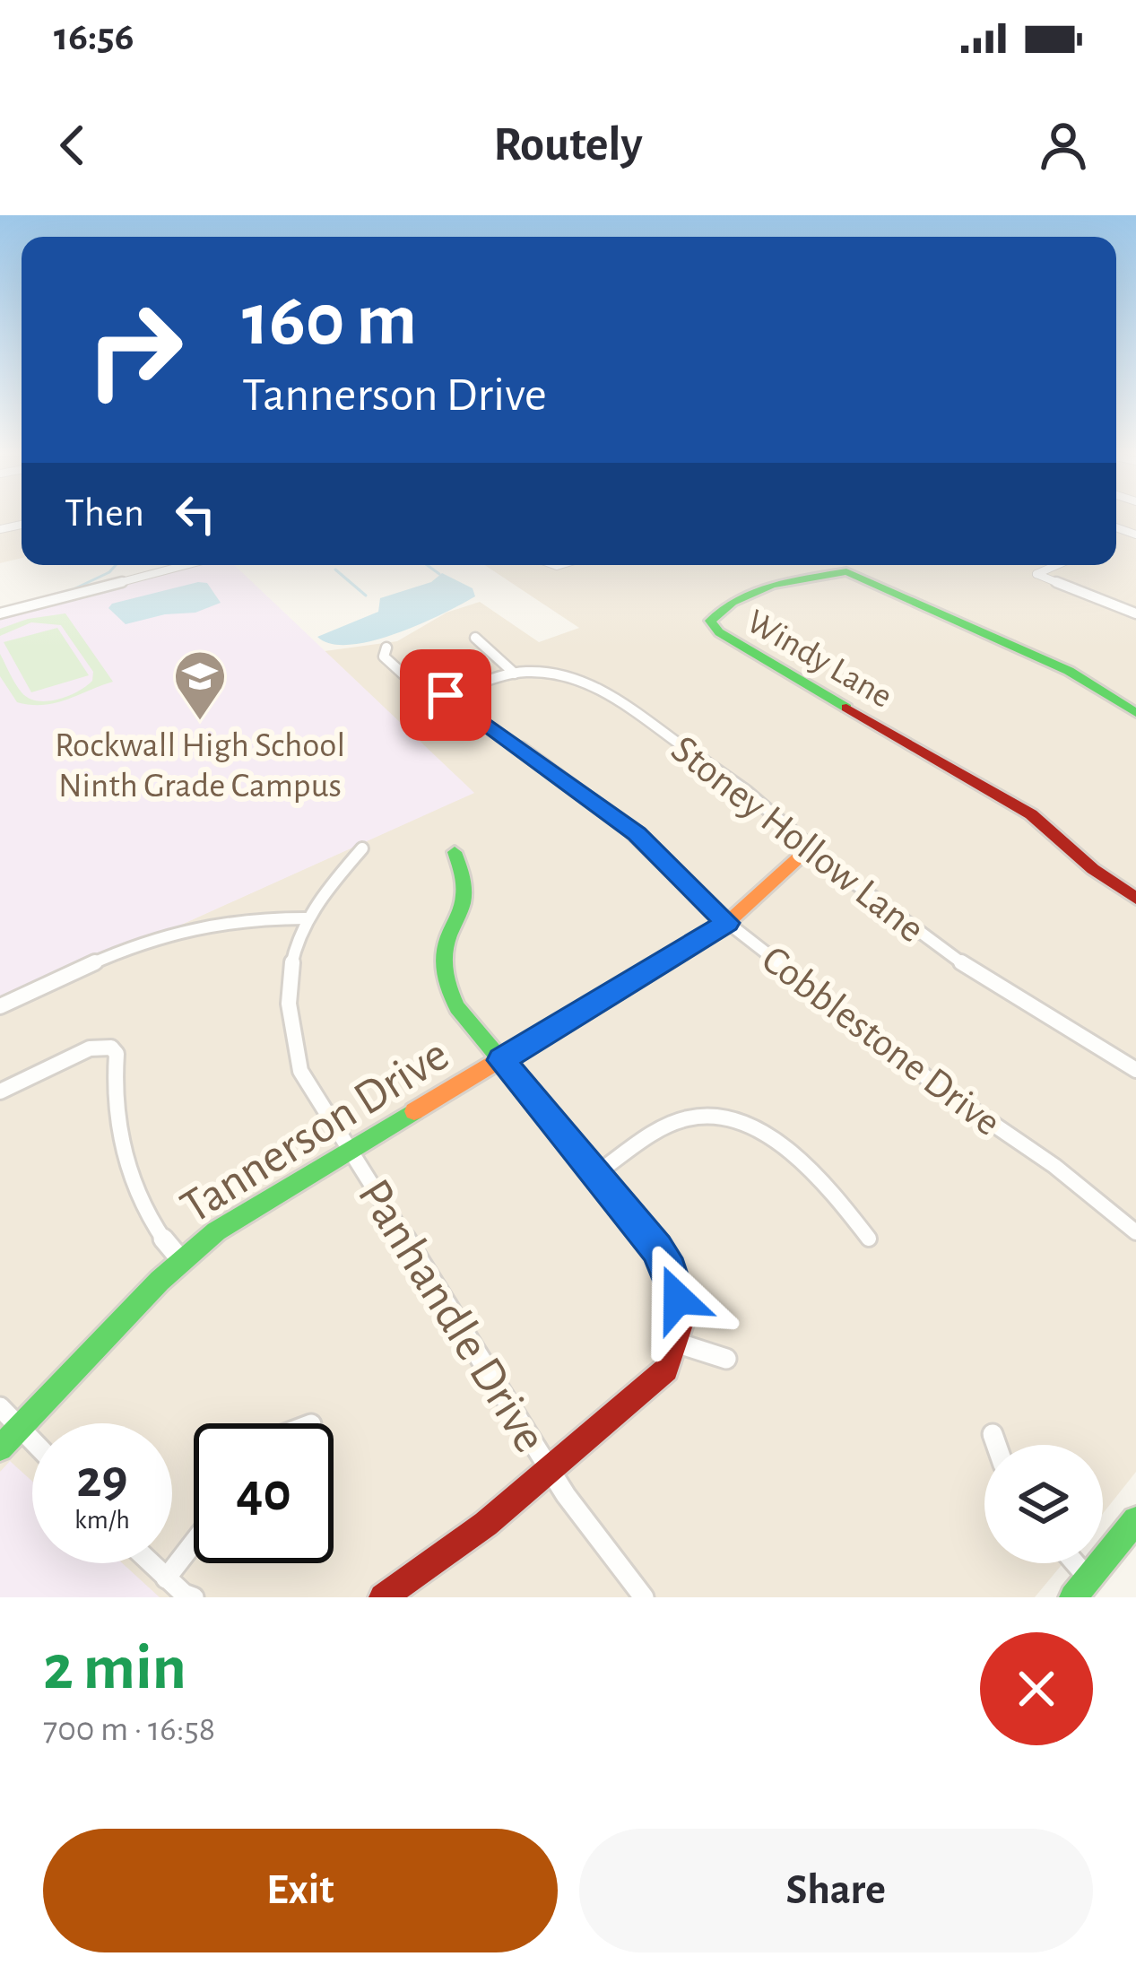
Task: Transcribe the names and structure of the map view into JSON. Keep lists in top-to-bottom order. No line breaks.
{"streets":{"street":["Windy Lane","Stoney Hollow Lane","Cobblestone Drive","Tannerson Drive","Panhandle Drive"]},"crossings":[["Stoney Hollow Lane","Cobblestone Drive"],["Stoney Hollow Lane","Tannerson Drive"],["Cobblestone Drive","Tannerson Drive"],["Tannerson Drive","Panhandle Drive"]],"places":{"school or university":["Rockwall High School Ninth Grade Campus"]},"page":{"status":"16:56","header":"Routely","turn":["160 m","Tannerson Drive"],"then":"Then","speed":"29 km/h","limit":"40","heading":["2 min","700 m · 16:58"],"buttons":["Exit","Share"]}}
